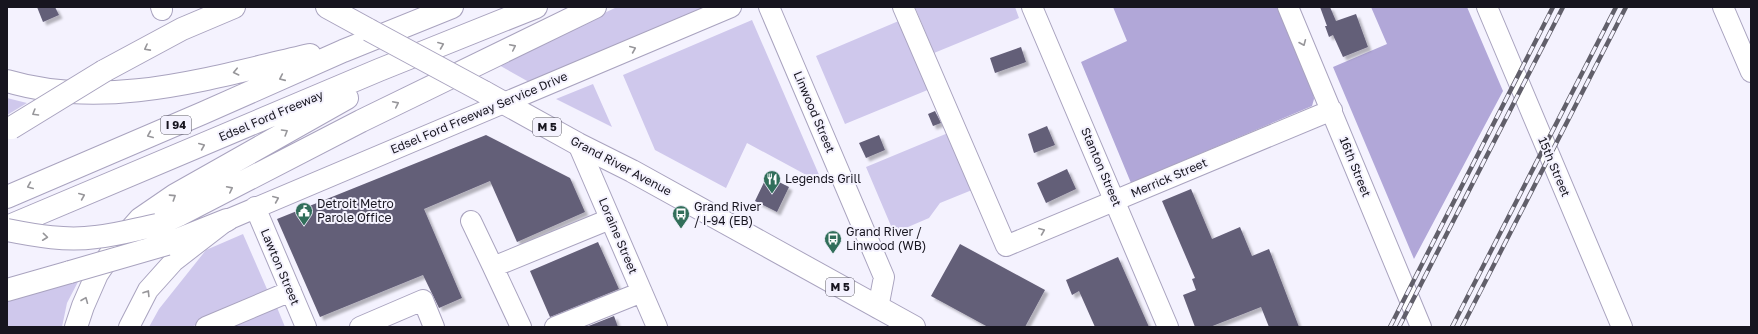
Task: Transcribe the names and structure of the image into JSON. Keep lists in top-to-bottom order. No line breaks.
{"streets":{"main road":["Edsel Ford Freeway","I 94","M 5","Grand River Avenue"],"street":["Linwood Street","Edsel Ford Freeway Service Drive","Stanton Street","16th Street","15th Street","Merrick Street","Loraine Street","Lawton Street"]},"crossings":[["Linwood Street","Grand River Avenue"],["Edsel Ford Freeway Service Drive","Grand River Avenue"],["Edsel Ford Freeway Service Drive","Lawton Street"],["Grand River Avenue","Loraine Street"],["Stanton Street","Merrick Street"],["16th Street","Merrick Street"]],"places":{"restaurant":["Legends Grill"],"public building":["Detroit Metro Parole Office"],"bus stop":["Grand River / I-94 (EB)","Grand River / Linwood (WB)"]}}
